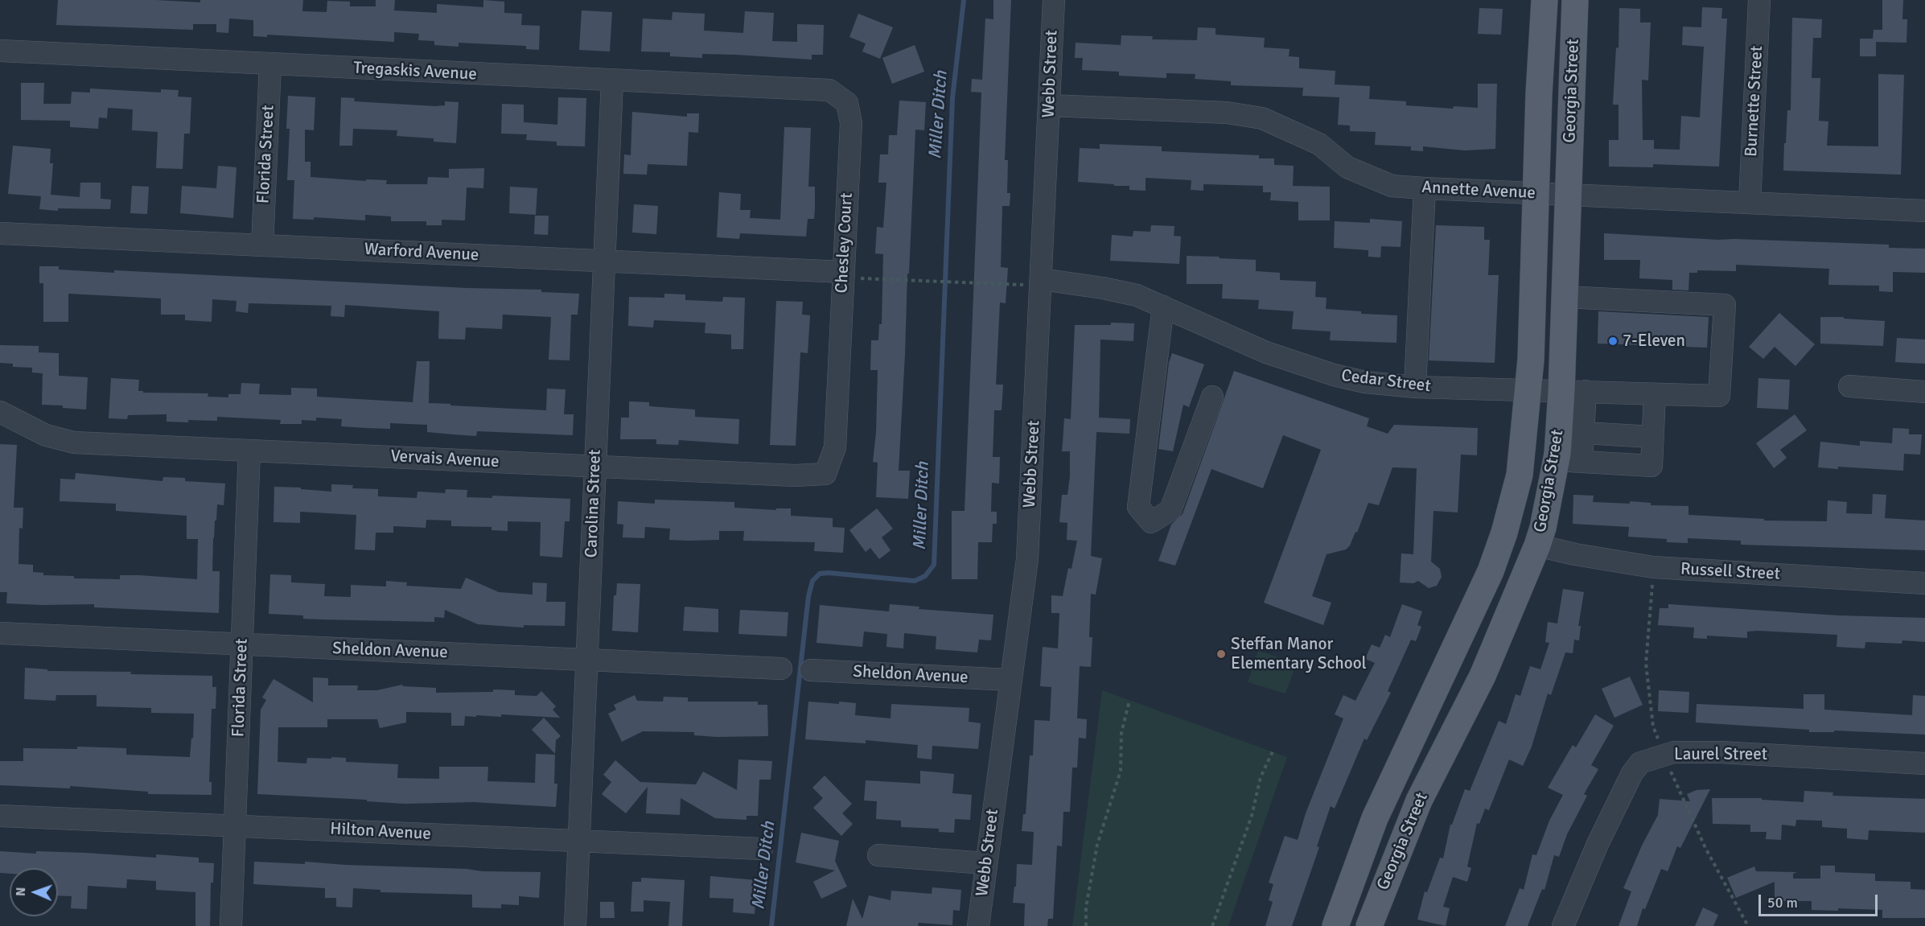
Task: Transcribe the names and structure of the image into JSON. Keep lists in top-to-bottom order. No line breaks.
{"streets":{"main road":["Georgia Street"],"street":["Tregaskis Avenue","Webb Street","Burnette Street","Florida Street","Annette Avenue","Chesley Court","Warford Avenue","Cedar Street","Vervais Avenue","Carolina Street","Russell Street","Sheldon Avenue","Laurel Street","Hilton Avenue"]},"crossings":[["Tregaskis Avenue","Florida Street"],["Tregaskis Avenue","Chesley Court"],["Tregaskis Avenue","Carolina Street"],["Webb Street","Annette Avenue"],["Webb Street","Cedar Street"],["Webb Street","Sheldon Avenue"],["Georgia Street","Annette Avenue"],["Georgia Street","Cedar Street"],["Georgia Street","Russell Street"],["Burnette Street","Annette Avenue"],["Florida Street","Warford Avenue"],["Florida Street","Vervais Avenue"],["Florida Street","Sheldon Avenue"],["Florida Street","Hilton Avenue"],["Chesley Court","Warford Avenue"],["Chesley Court","Vervais Avenue"],["Warford Avenue","Carolina Street"],["Vervais Avenue","Carolina Street"],["Carolina Street","Sheldon Avenue"],["Carolina Street","Hilton Avenue"]],"water":["Miller Ditch"],"places":["7-Eleven","Steffan Manor Elementary School"],"scale_bar":"50 m","north":"left"}
